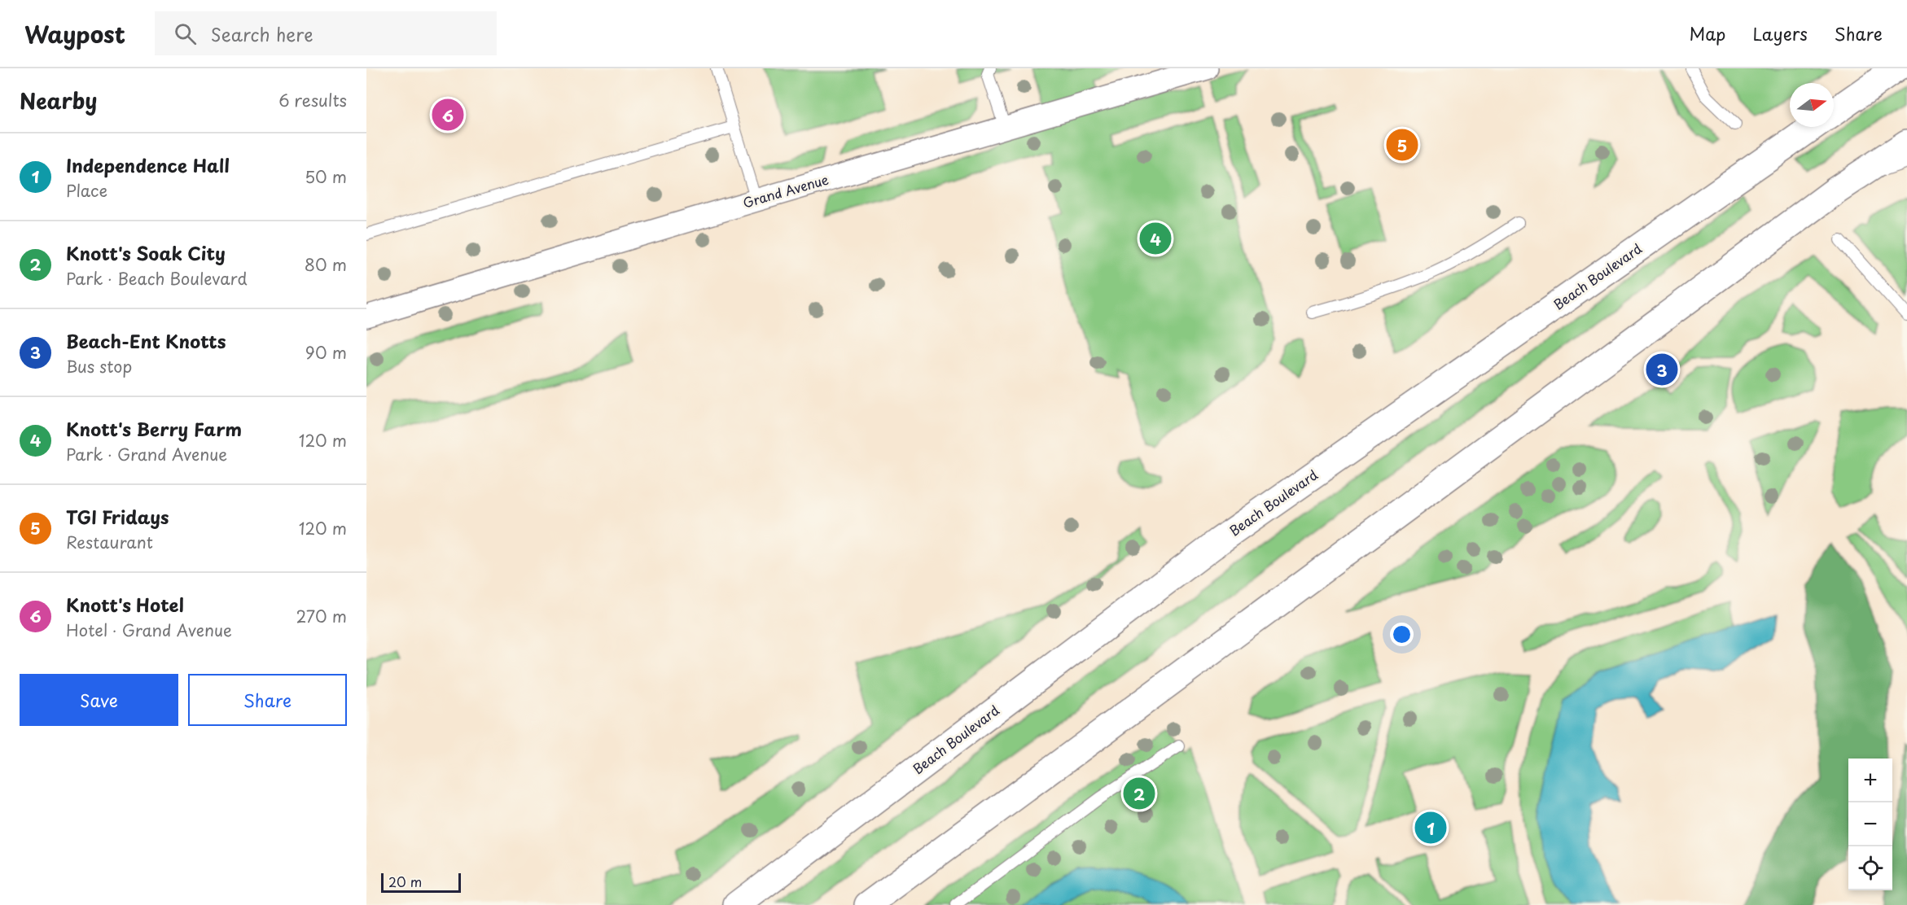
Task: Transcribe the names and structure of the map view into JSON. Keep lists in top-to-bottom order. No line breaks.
{"streets":{"main road":["Beach Boulevard"],"street":["Grand Avenue"]},"scale_bar":"20 m","north":"right","page":{"header":"Waypost","search":"Search here","nav":["Map","Layers","Share"],"heading":["Nearby","6 results"],"pins":["6","5","4","3","2","1"],"list":[{"mark":"1","name":"Independence Hall","note":"Place","value":"50 m"},{"mark":"2","name":"Knott's Soak City","note":"Park · Beach Boulevard","value":"80 m"},{"mark":"3","name":"Beach-Ent Knotts","note":"Bus stop","value":"90 m"},{"mark":"4","name":"Knott's Berry Farm","note":"Park · Grand Avenue","value":"120 m"},{"mark":"5","name":"TGI Fridays","note":"Restaurant","value":"120 m"},{"mark":"6","name":"Knott's Hotel","note":"Hotel · Grand Avenue","value":"270 m"}],"buttons":["Save","Share"],"map_buttons":["+","−"],"scale":"20 m"}}
